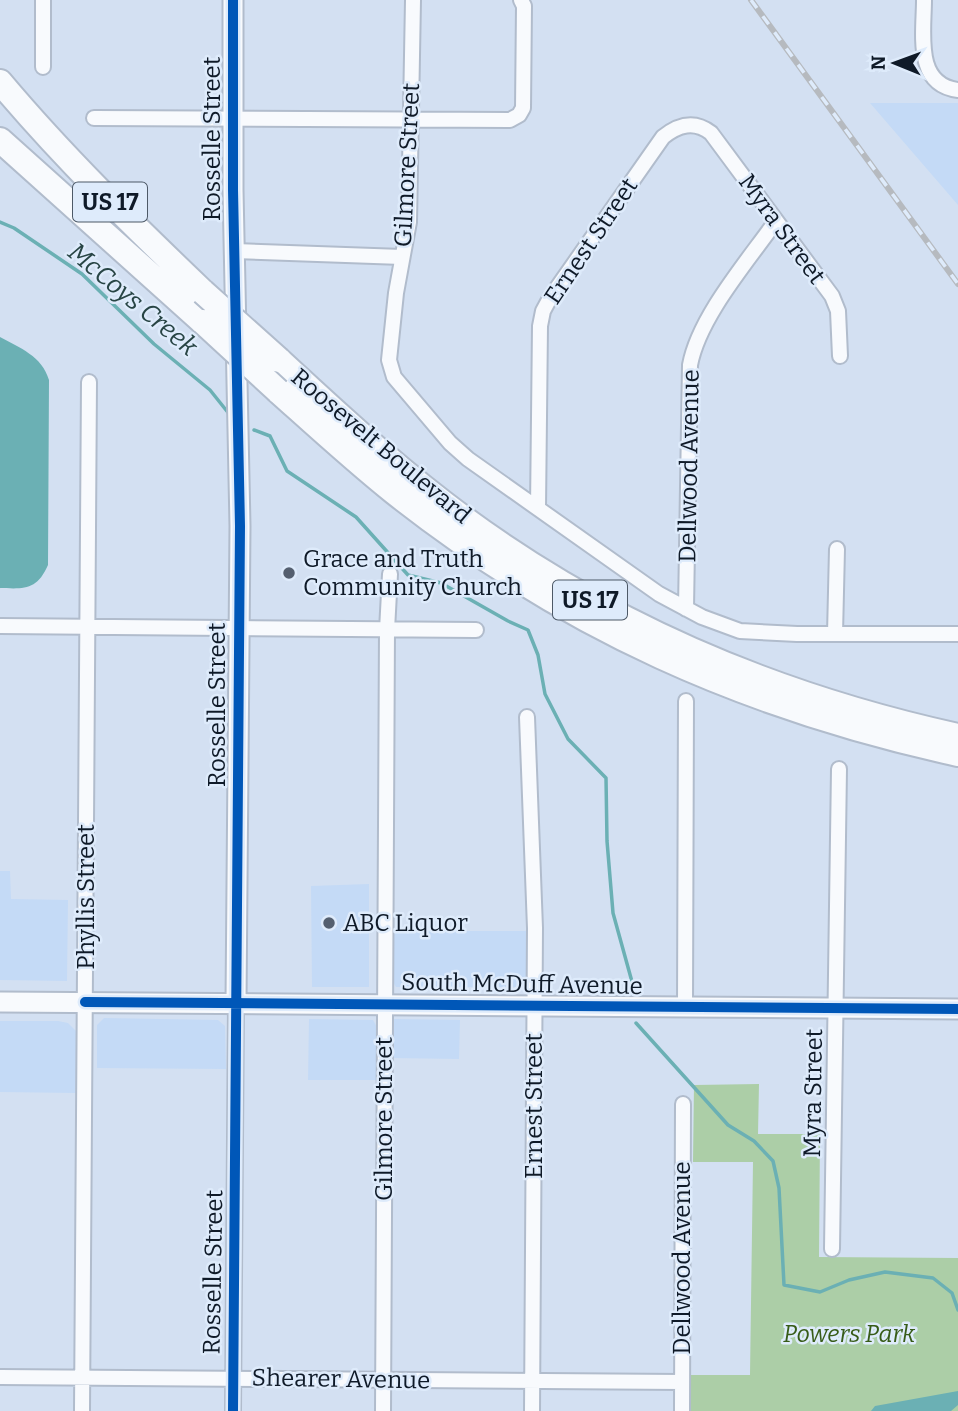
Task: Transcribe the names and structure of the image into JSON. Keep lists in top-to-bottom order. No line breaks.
{"streets":{"highway":["US 17","Roosevelt Boulevard"],"street":["Rosselle Street","Gilmore Street","Myra Street","Ernest Street","Dellwood Avenue","Phyllis Street","South McDuff Avenue","Shearer Avenue"]},"crossings":[["Rosselle Street","South McDuff Avenue"],["Rosselle Street","Shearer Avenue"],["Gilmore Street","Ernest Street"],["Gilmore Street","South McDuff Avenue"],["Gilmore Street","Shearer Avenue"],["Myra Street","Ernest Street"],["Myra Street","Dellwood Avenue"],["Myra Street","South McDuff Avenue"],["Ernest Street","South McDuff Avenue"],["Ernest Street","Shearer Avenue"],["Dellwood Avenue","Shearer Avenue"],["Phyllis Street","South McDuff Avenue"],["Phyllis Street","Shearer Avenue"]],"water":["McCoys Creek"],"parks":["Powers Park"],"places":["Grace and Truth Community Church","ABC Liquor"],"north":"left"}
